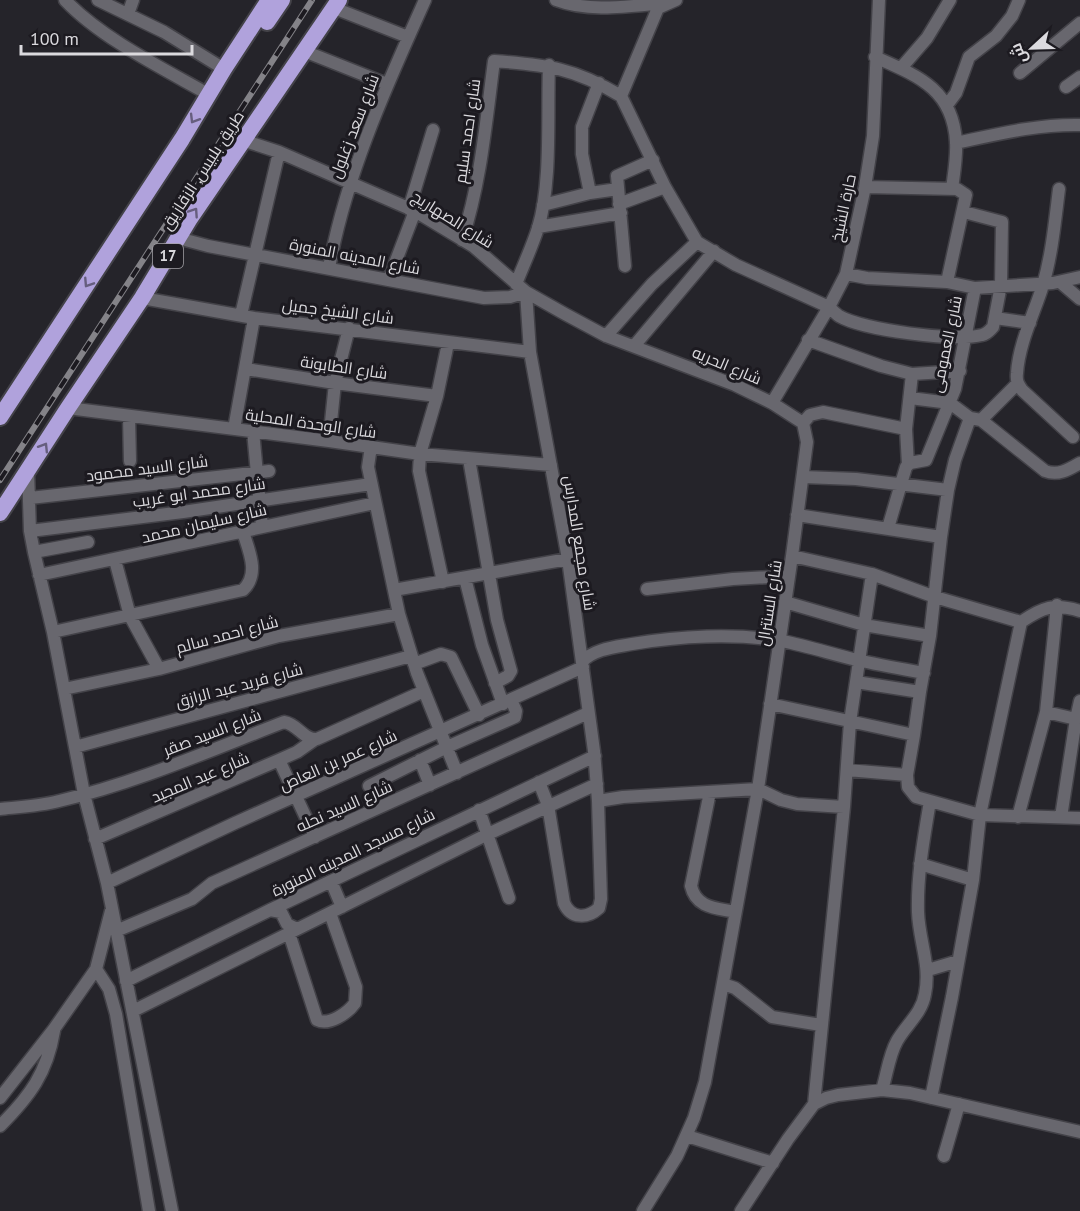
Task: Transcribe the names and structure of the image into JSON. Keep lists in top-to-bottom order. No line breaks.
{"streets":{"highway":["طريق بلبيس, الزقازيق","17"],"street":["شارع سعد زغلول","شارع احمد سليم","حارة الشيخ","شارع الصهاريج","شارع المدينه المنورة","شارع الشيخ جميل","شارع العمومى","شارع الحريه","شارع الطابونة","شارع الوحدة المحلية","شارع السيد محمود","شارع محمد ابو غريب","شارع سليمان محمد","شارع مجمع المدارس","شارع السنترال","شارع احمد سالم","شارع فريد عبد الرازق","شارع السيد صقر","شارع عمر بن العاص","شارع عبد المجيد","شارع السيد نحله","شارع مسجد المدينه المنورة"]},"crossings":[["شارع سعد زغلول","شارع الصهاريج"],["شارع سعد زغلول","شارع المدينه المنورة"],["شارع احمد سليم","شارع الصهاريج"],["طريق بلبيس, الزقازيق","شارع الصهاريج"],["طريق بلبيس, الزقازيق","شارع المدينه المنورة"],["طريق بلبيس, الزقازيق","شارع الشيخ جميل"],["طريق بلبيس, الزقازيق","شارع الوحدة المحلية"],["حارة الشيخ","شارع الحريه"],["شارع الصهاريج","شارع المدينه المنورة"],["شارع الصهاريج","شارع الحريه"],["شارع الصهاريج","شارع مجمع المدارس"],["شارع المدينه المنورة","شارع مجمع المدارس"],["شارع الشيخ جميل","شارع مجمع المدارس"],["شارع الحريه","شارع السنترال"],["شارع الوحدة المحلية","شارع مجمع المدارس"],["شارع مجمع المدارس","شارع عمر بن العاص"],["شارع مجمع المدارس","شارع السيد نحله"],["شارع مجمع المدارس","شارع مسجد المدينه المنورة"],["شارع السنترال","شارع عمر بن العاص"],["شارع فريد عبد الرازق","شارع عمر بن العاص"],["شارع السيد صقر","شارع عبد المجيد"]],"scale_bar":"100 m","north":"left"}
